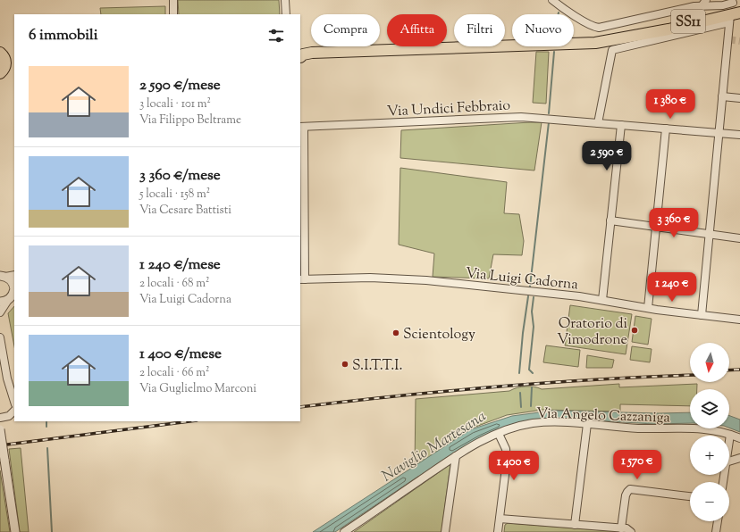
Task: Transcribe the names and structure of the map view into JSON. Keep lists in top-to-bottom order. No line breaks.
{"streets":{"main road":["SS11"],"street":["Via Undici Febbraio","Via Luigi Cadorna","Via Angelo Cazzaniga"]},"water":["Naviglio Martesana"],"places":["Oratorio di Vimodrone","Scientology","S.I.T.T.I."],"north":"bottom","page":{"chip":["Compra","Affitta","Filtri","Nuovo"],"heading":"6 immobili","list":[{"name":"2 590 €/mese","note":"3 locali · 101 m² · Via Filippo Beltrame"},{"name":"3 360 €/mese","note":"5 locali · 158 m² · Via Cesare Battisti"},{"name":"1 240 €/mese","note":"2 locali · 68 m² · Via Luigi Cadorna"},{"name":"1 400 €/mese","note":"2 locali · 66 m² · Via Guglielmo Marconi"}],"price":["1 380 €","2 590 €","3 360 €","1 240 €","1 570 €","1 400 €"],"map_buttons":["+","−"]}}
